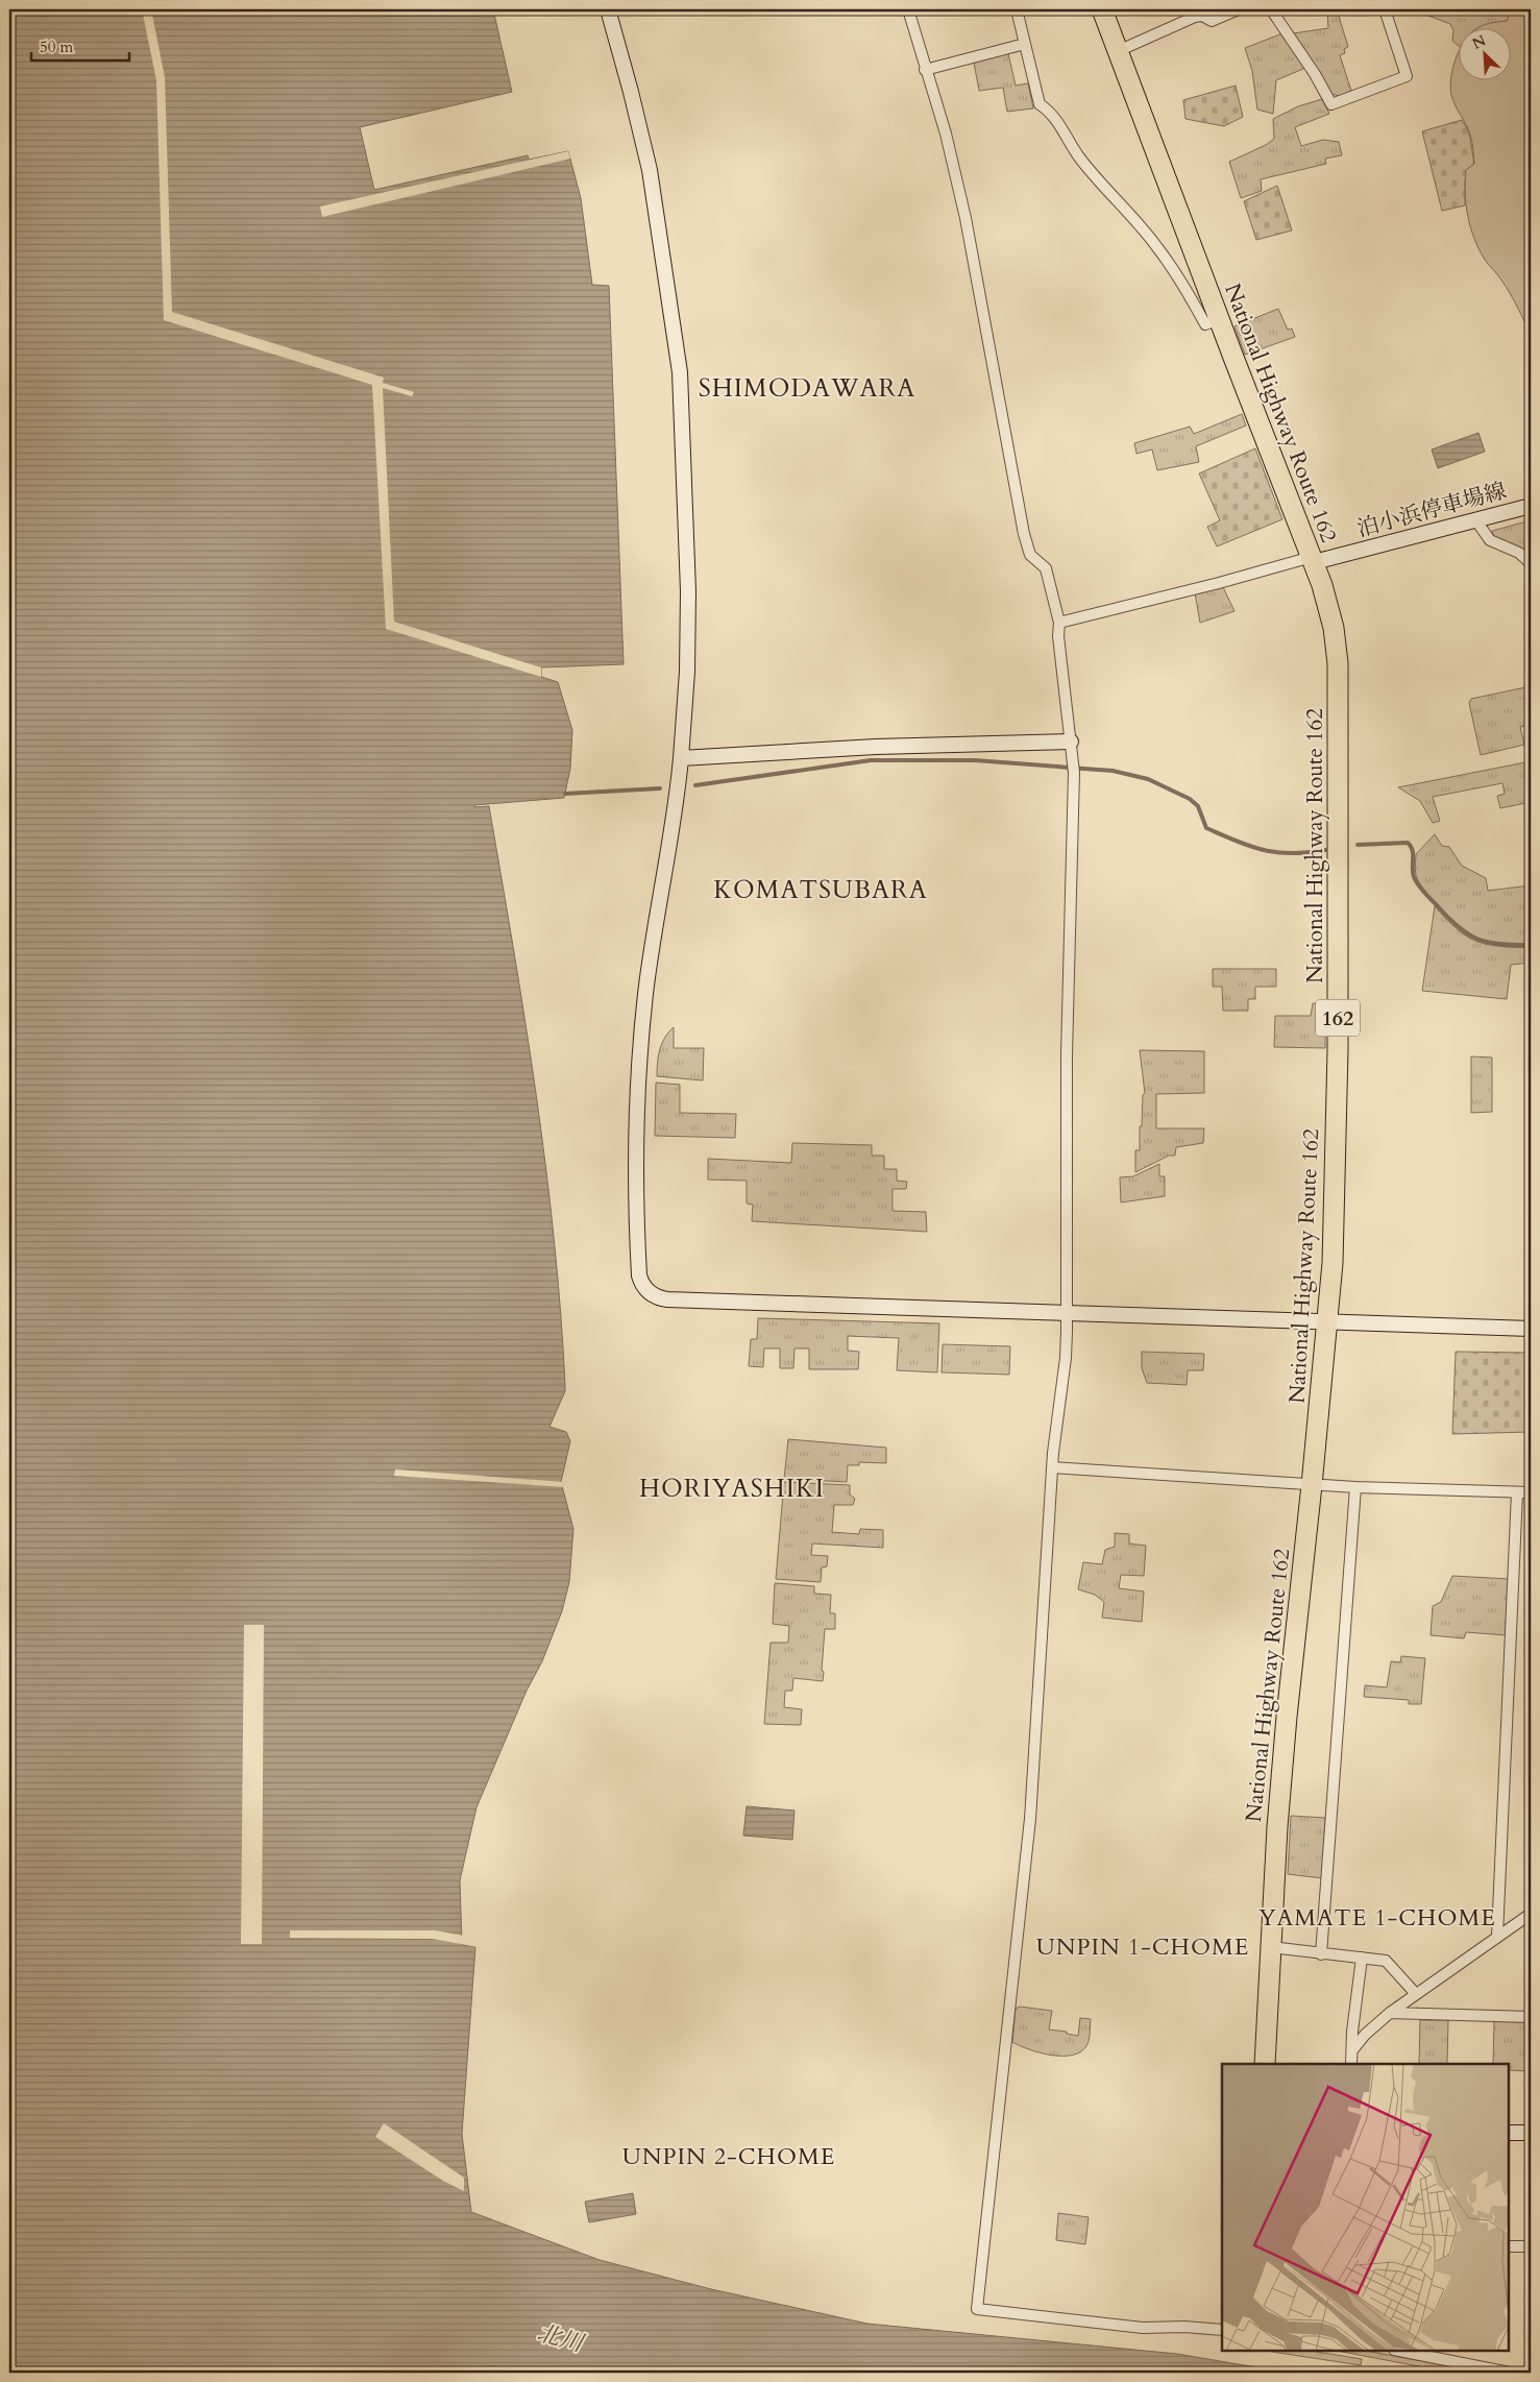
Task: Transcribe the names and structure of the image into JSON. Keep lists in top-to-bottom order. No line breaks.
{"streets":{"highway":["National Highway Route 162","162"],"street":["泊小浜停車場線"]},"crossings":[["National Highway Route 162","泊小浜停車場線"]],"districts":["SHIMODAWARA","KOMATSUBARA","HORIYASHIKI","YAMATE 1-CHOME","UNPIN 1-CHOME","UNPIN 2-CHOME"],"water":["北川"],"scale_bar":"50 m","north":"top left"}
